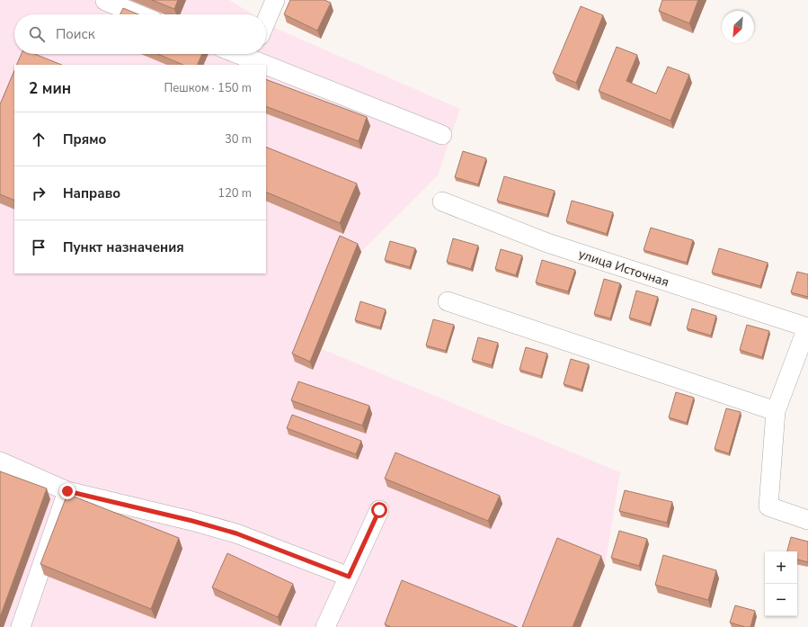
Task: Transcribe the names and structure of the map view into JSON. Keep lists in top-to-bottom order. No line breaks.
{"streets":{"street":["улица Источная"]},"north":"bottom left","page":{"search":"Поиск","heading":["2 мин","Пешком · 150 m"],"list":[["Прямо","30 m"],["Направо","120 m"],"Пункт назначения"],"map_buttons":["+","−"]}}
